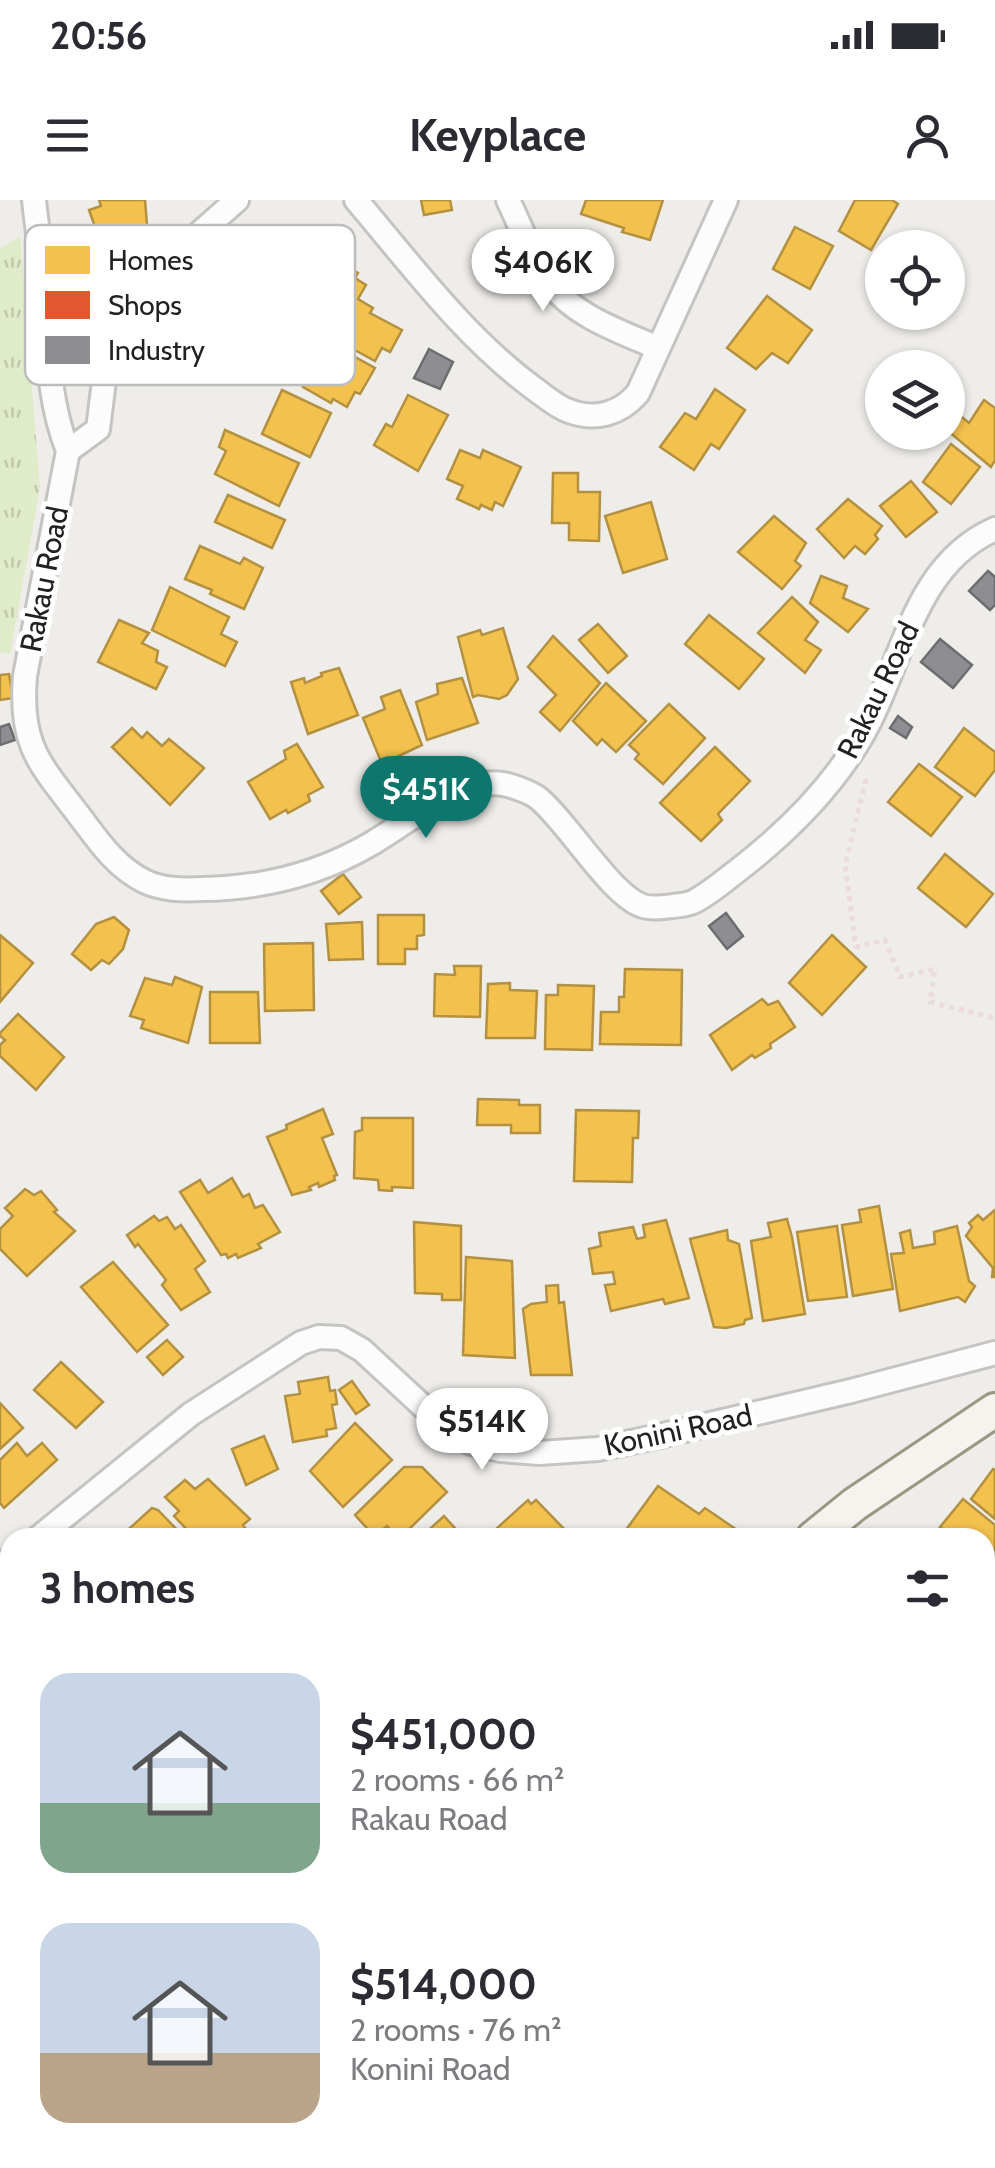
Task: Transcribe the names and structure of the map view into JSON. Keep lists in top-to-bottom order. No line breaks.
{"streets":{"street":["Rakau Road","Konini Road"]},"legend":["Homes","Shops","Industry"],"page":{"status":"20:56","header":"Keyplace","price":["$406K","$451K","$514K"],"heading":"3 homes","list":[{"name":"$451,000","note":"2 rooms · 66 m² · Rakau Road"},{"name":"$514,000","note":"2 rooms · 76 m² · Konini Road"}]}}
